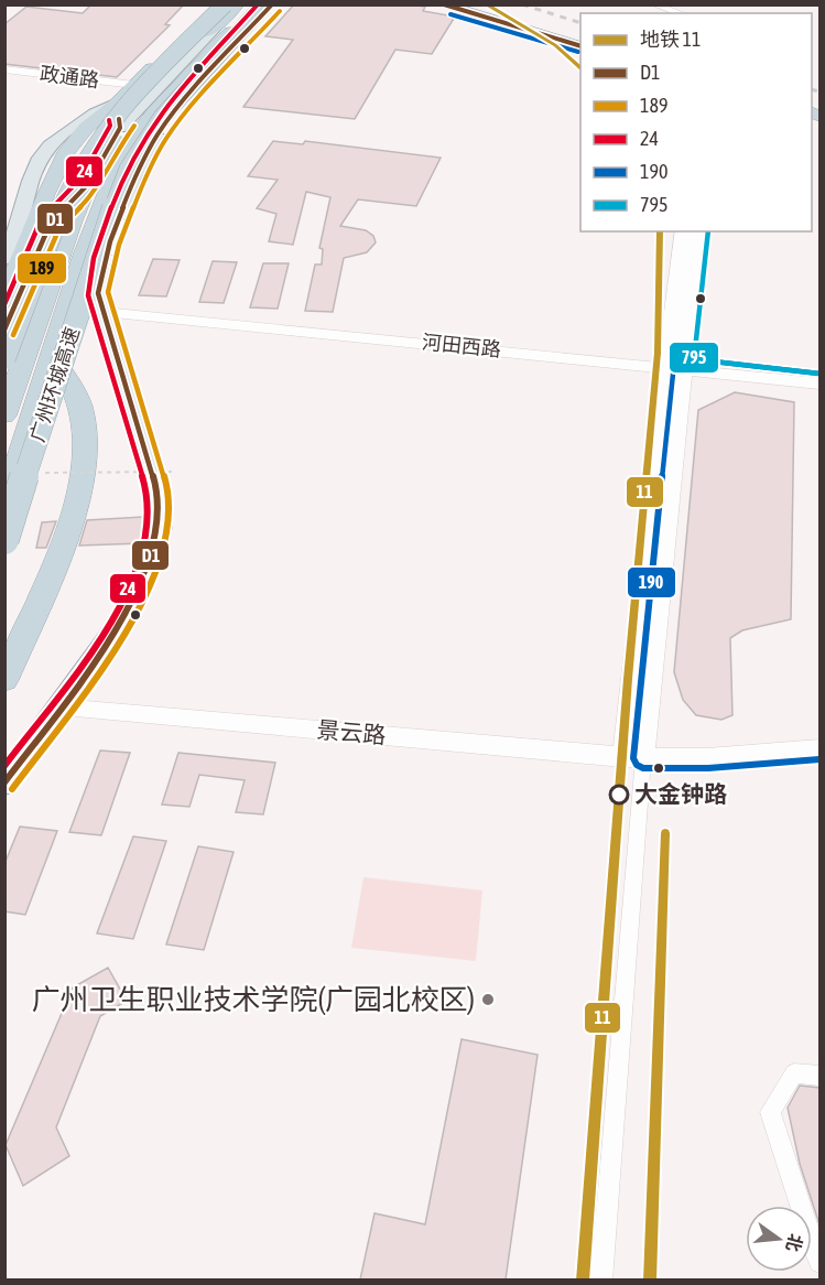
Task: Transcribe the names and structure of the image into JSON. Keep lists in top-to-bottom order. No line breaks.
{"streets":{"highway":["广州环城高速"],"street":["政通路","河田西路","景云路"]},"places":["大金钟路","广州卫生职业技术学院(广园北校区)"],"lines":["metro line 11","transit line D1","transit line 24","transit line 189","transit line 190","transit line 795"],"legend":["地铁 11","D1","189","24","190","795"],"north":"right"}
